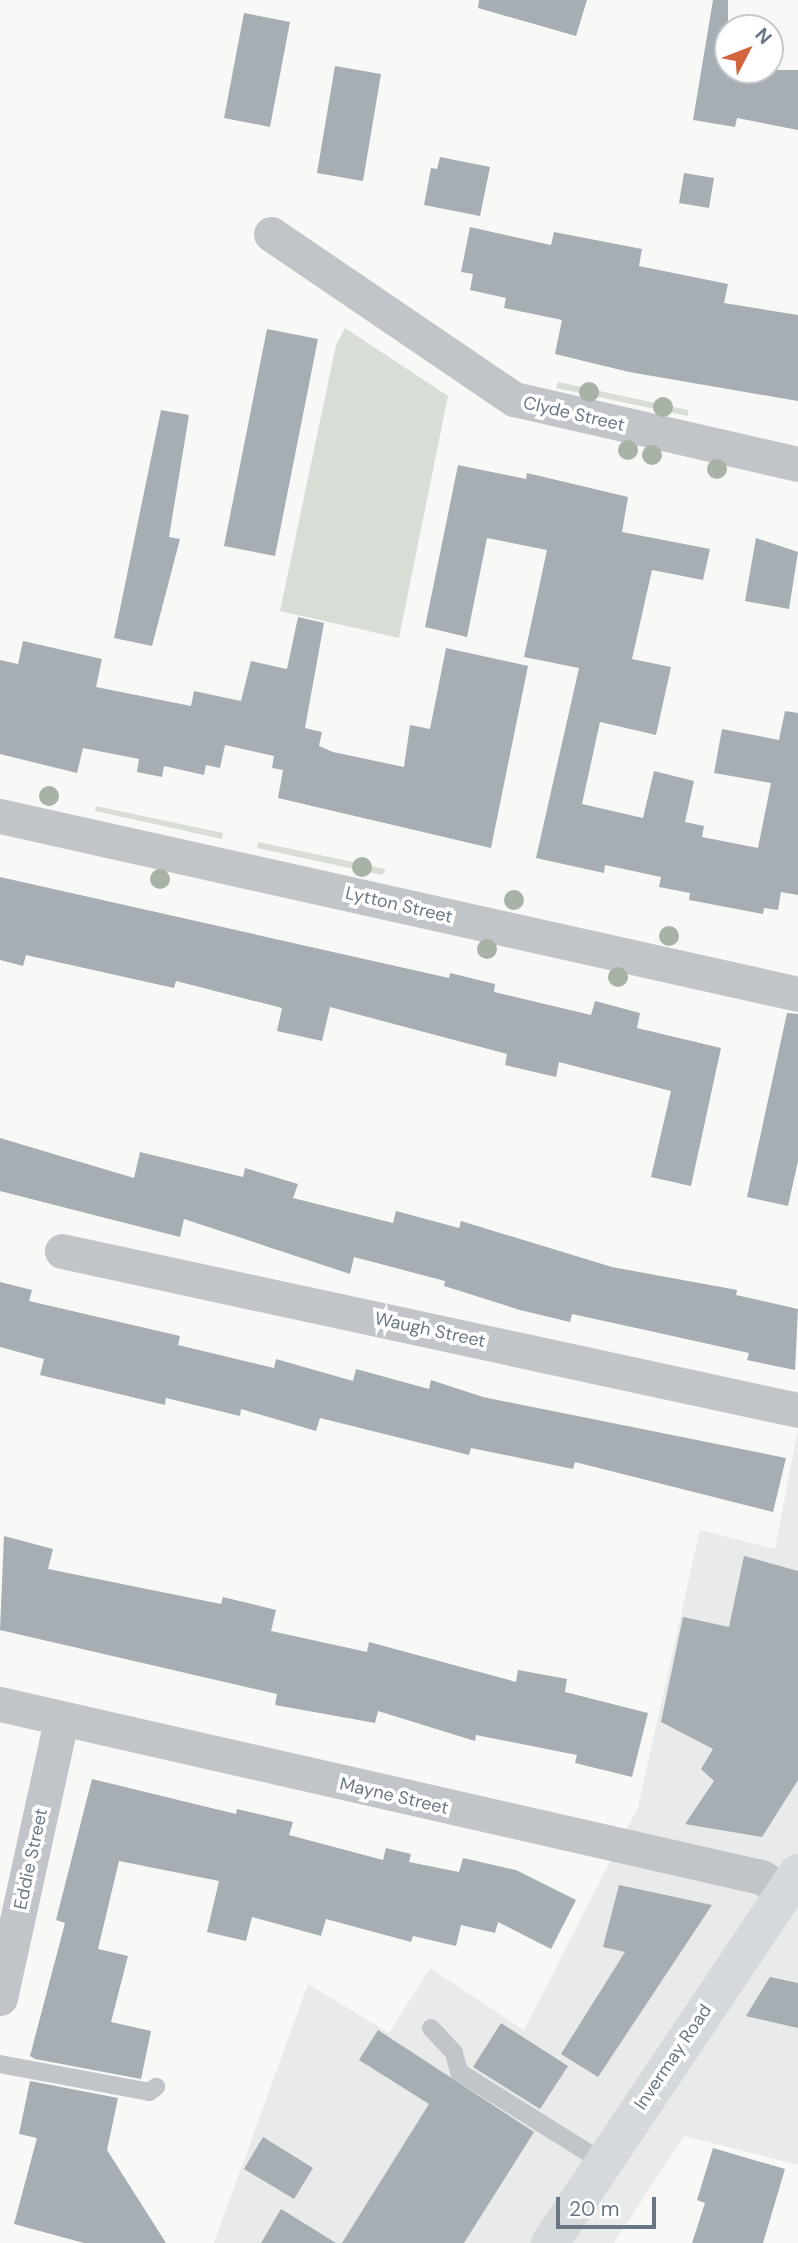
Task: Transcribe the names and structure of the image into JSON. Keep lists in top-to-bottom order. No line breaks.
{"streets":{"main road":["Invermay Road"],"street":["Clyde Street","Lytton Street","Waugh Street","Mayne Street","Eddie Street"]},"crossings":[["Mayne Street","Eddie Street"],["Mayne Street","Invermay Road"]],"scale_bar":"20 m","north":"top right"}
